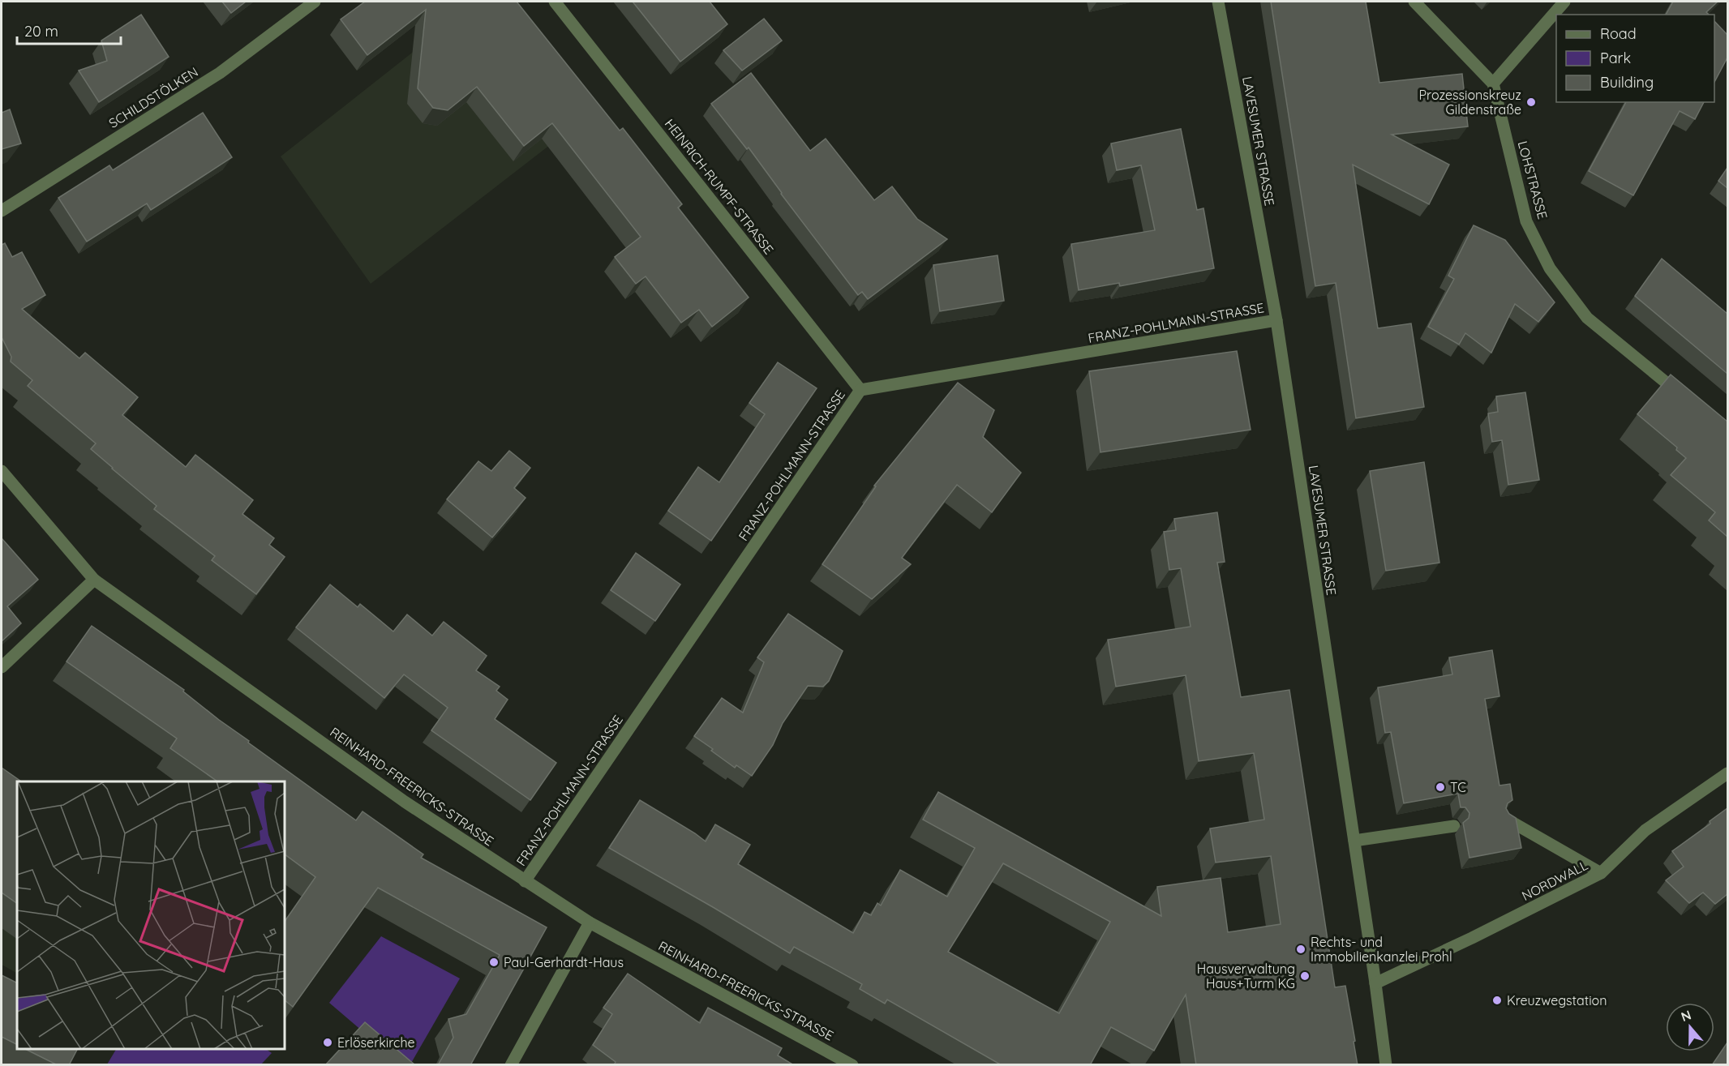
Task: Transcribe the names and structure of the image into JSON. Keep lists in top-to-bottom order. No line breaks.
{"streets":{"street":["SCHILDSTÖLKEN","LAVESUMER STRASSE","LOHSTRASSE","HEINRICH-RUMPF-STRASSE","FRANZ-POHLMANN-STRASSE","REINHARD-FREERICKS-STRASSE","NORDWALL"]},"crossings":[["LAVESUMER STRASSE","FRANZ-POHLMANN-STRASSE"],["LAVESUMER STRASSE","NORDWALL"],["HEINRICH-RUMPF-STRASSE","FRANZ-POHLMANN-STRASSE"],["FRANZ-POHLMANN-STRASSE","REINHARD-FREERICKS-STRASSE"]],"places":["Prozessionskreuz Gildenstraße","TC","Rechts- und Immobilienkanzlei Prohl","Paul-Gerhardt-Haus","Hausverwaltung Haus+Turm KG","Kreuzwegstation","Erlöserkirche"],"legend":["Road","Park","Building"],"scale_bar":"20 m","north":"top"}
